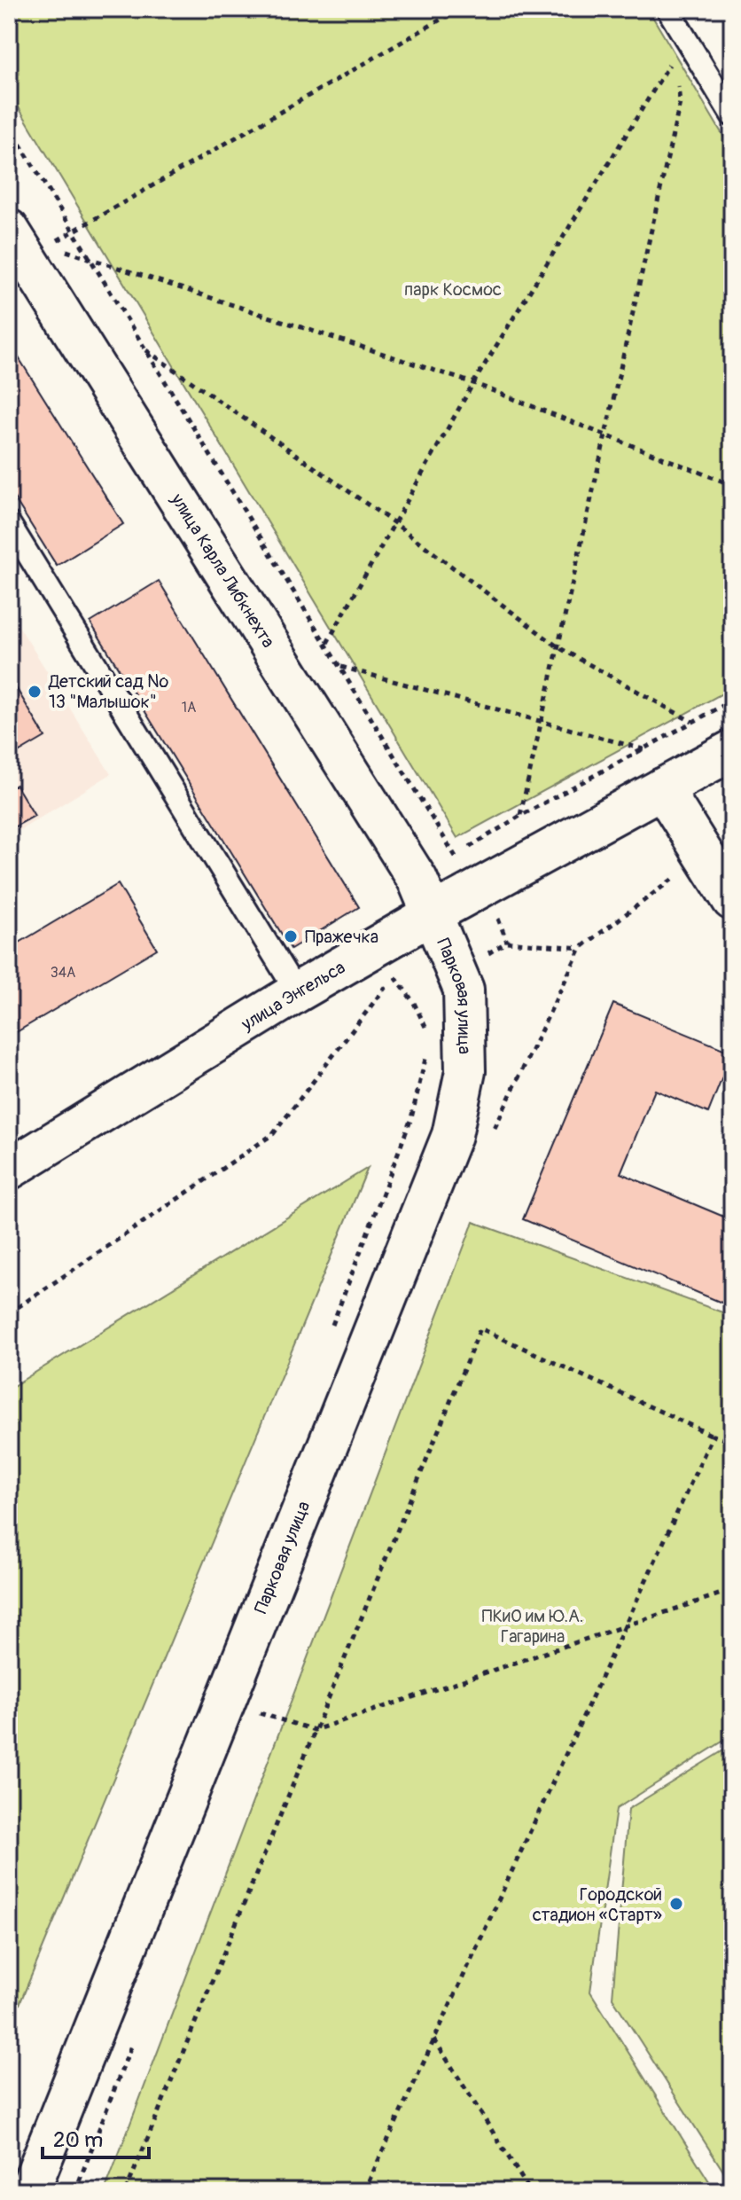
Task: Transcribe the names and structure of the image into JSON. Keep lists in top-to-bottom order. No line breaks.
{"streets":{"street":["улица Карла Либкнехта","улица Энгельса","Парковая улица"]},"crossings":[["улица Карла Либкнехта","улица Энгельса"],["улица Карла Либкнехта","Парковая улица"],["улица Энгельса","Парковая улица"]],"parks":["парк Космос","ПКиО им Ю.А. Гагарина"],"places":["Детский сад № 13 \"Малышок\"","Пражечка","Городской стадион «Старт»"],"house_numbers":["1А","34А"],"scale_bar":"20 m"}
